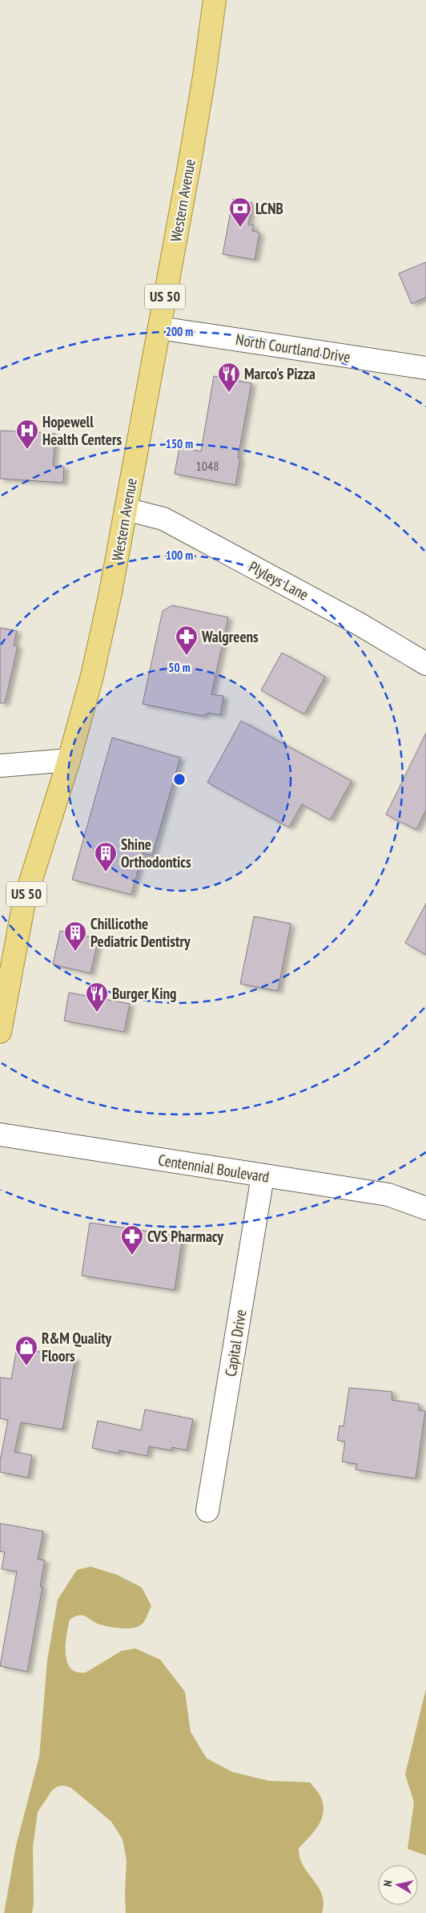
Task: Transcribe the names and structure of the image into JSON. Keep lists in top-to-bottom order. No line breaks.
{"streets":{"main road":["Western Avenue","US 50"],"street":["North Courtland Drive","Plyleys Lane","Centennial Boulevard","Capital Drive"]},"crossings":[["Western Avenue","North Courtland Drive"],["Western Avenue","Plyleys Lane"],["Centennial Boulevard","Capital Drive"]],"places":{"bank":["LCNB"],"restaurant":["Marco's Pizza","Burger King"],"hospital":["Hopewell Health Centers"],"pharmacy":["Walgreens","CVS Pharmacy"],"building":["Shine Orthodontics","Chillicothe Pediatric Dentistry"],"shop":["R&M Quality Floors"]},"house_numbers":["1048"],"north":"left","rings":["200 m","150 m","100 m","50 m"]}
